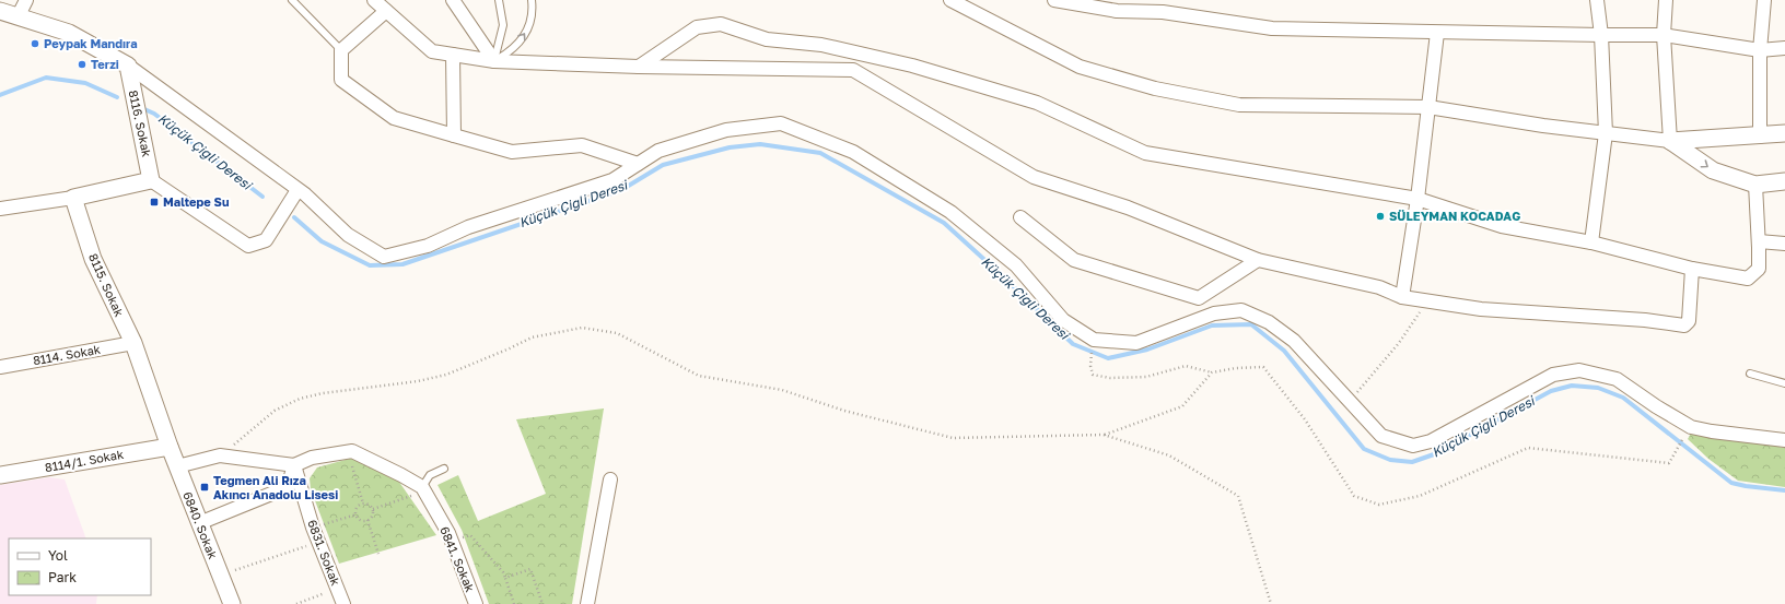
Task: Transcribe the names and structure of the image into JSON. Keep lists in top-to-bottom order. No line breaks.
{"streets":{"street":["8116. Sokak","8115. Sokak","8114. Sokak","8114/1. Sokak","6840. Sokak","6831. Sokak","6841. Sokak"]},"crossings":[["8115. Sokak","8114. Sokak"],["8115. Sokak","8114/1. Sokak"],["8115. Sokak","6840. Sokak"],["8114/1. Sokak","6840. Sokak"]],"water":["Küçük Çiğli Deresi"],"places":{"other":["Peypak Mandıra","Terzi","SÜLEYMAN KOCADAĞ"],"transit":["Maltepe Su","Teğmen Ali Rıza Akıncı Anadolu Lisesi"]},"legend":["Yol","Park"]}
